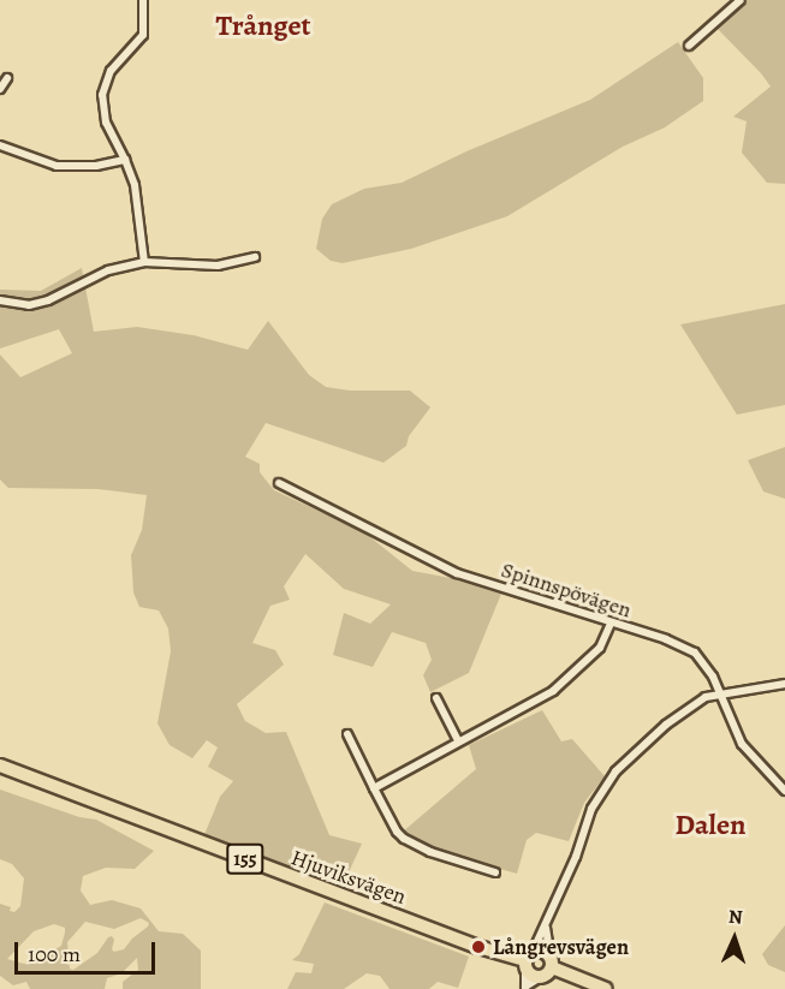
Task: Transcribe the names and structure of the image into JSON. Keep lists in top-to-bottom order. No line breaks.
{"streets":{"main road":["155","Hjuviksvägen"],"street":["Spinnspövägen"]},"districts":["Trånget","Dalen"],"places":["Långrevsvägen"],"scale_bar":"100 m","north":"top"}
